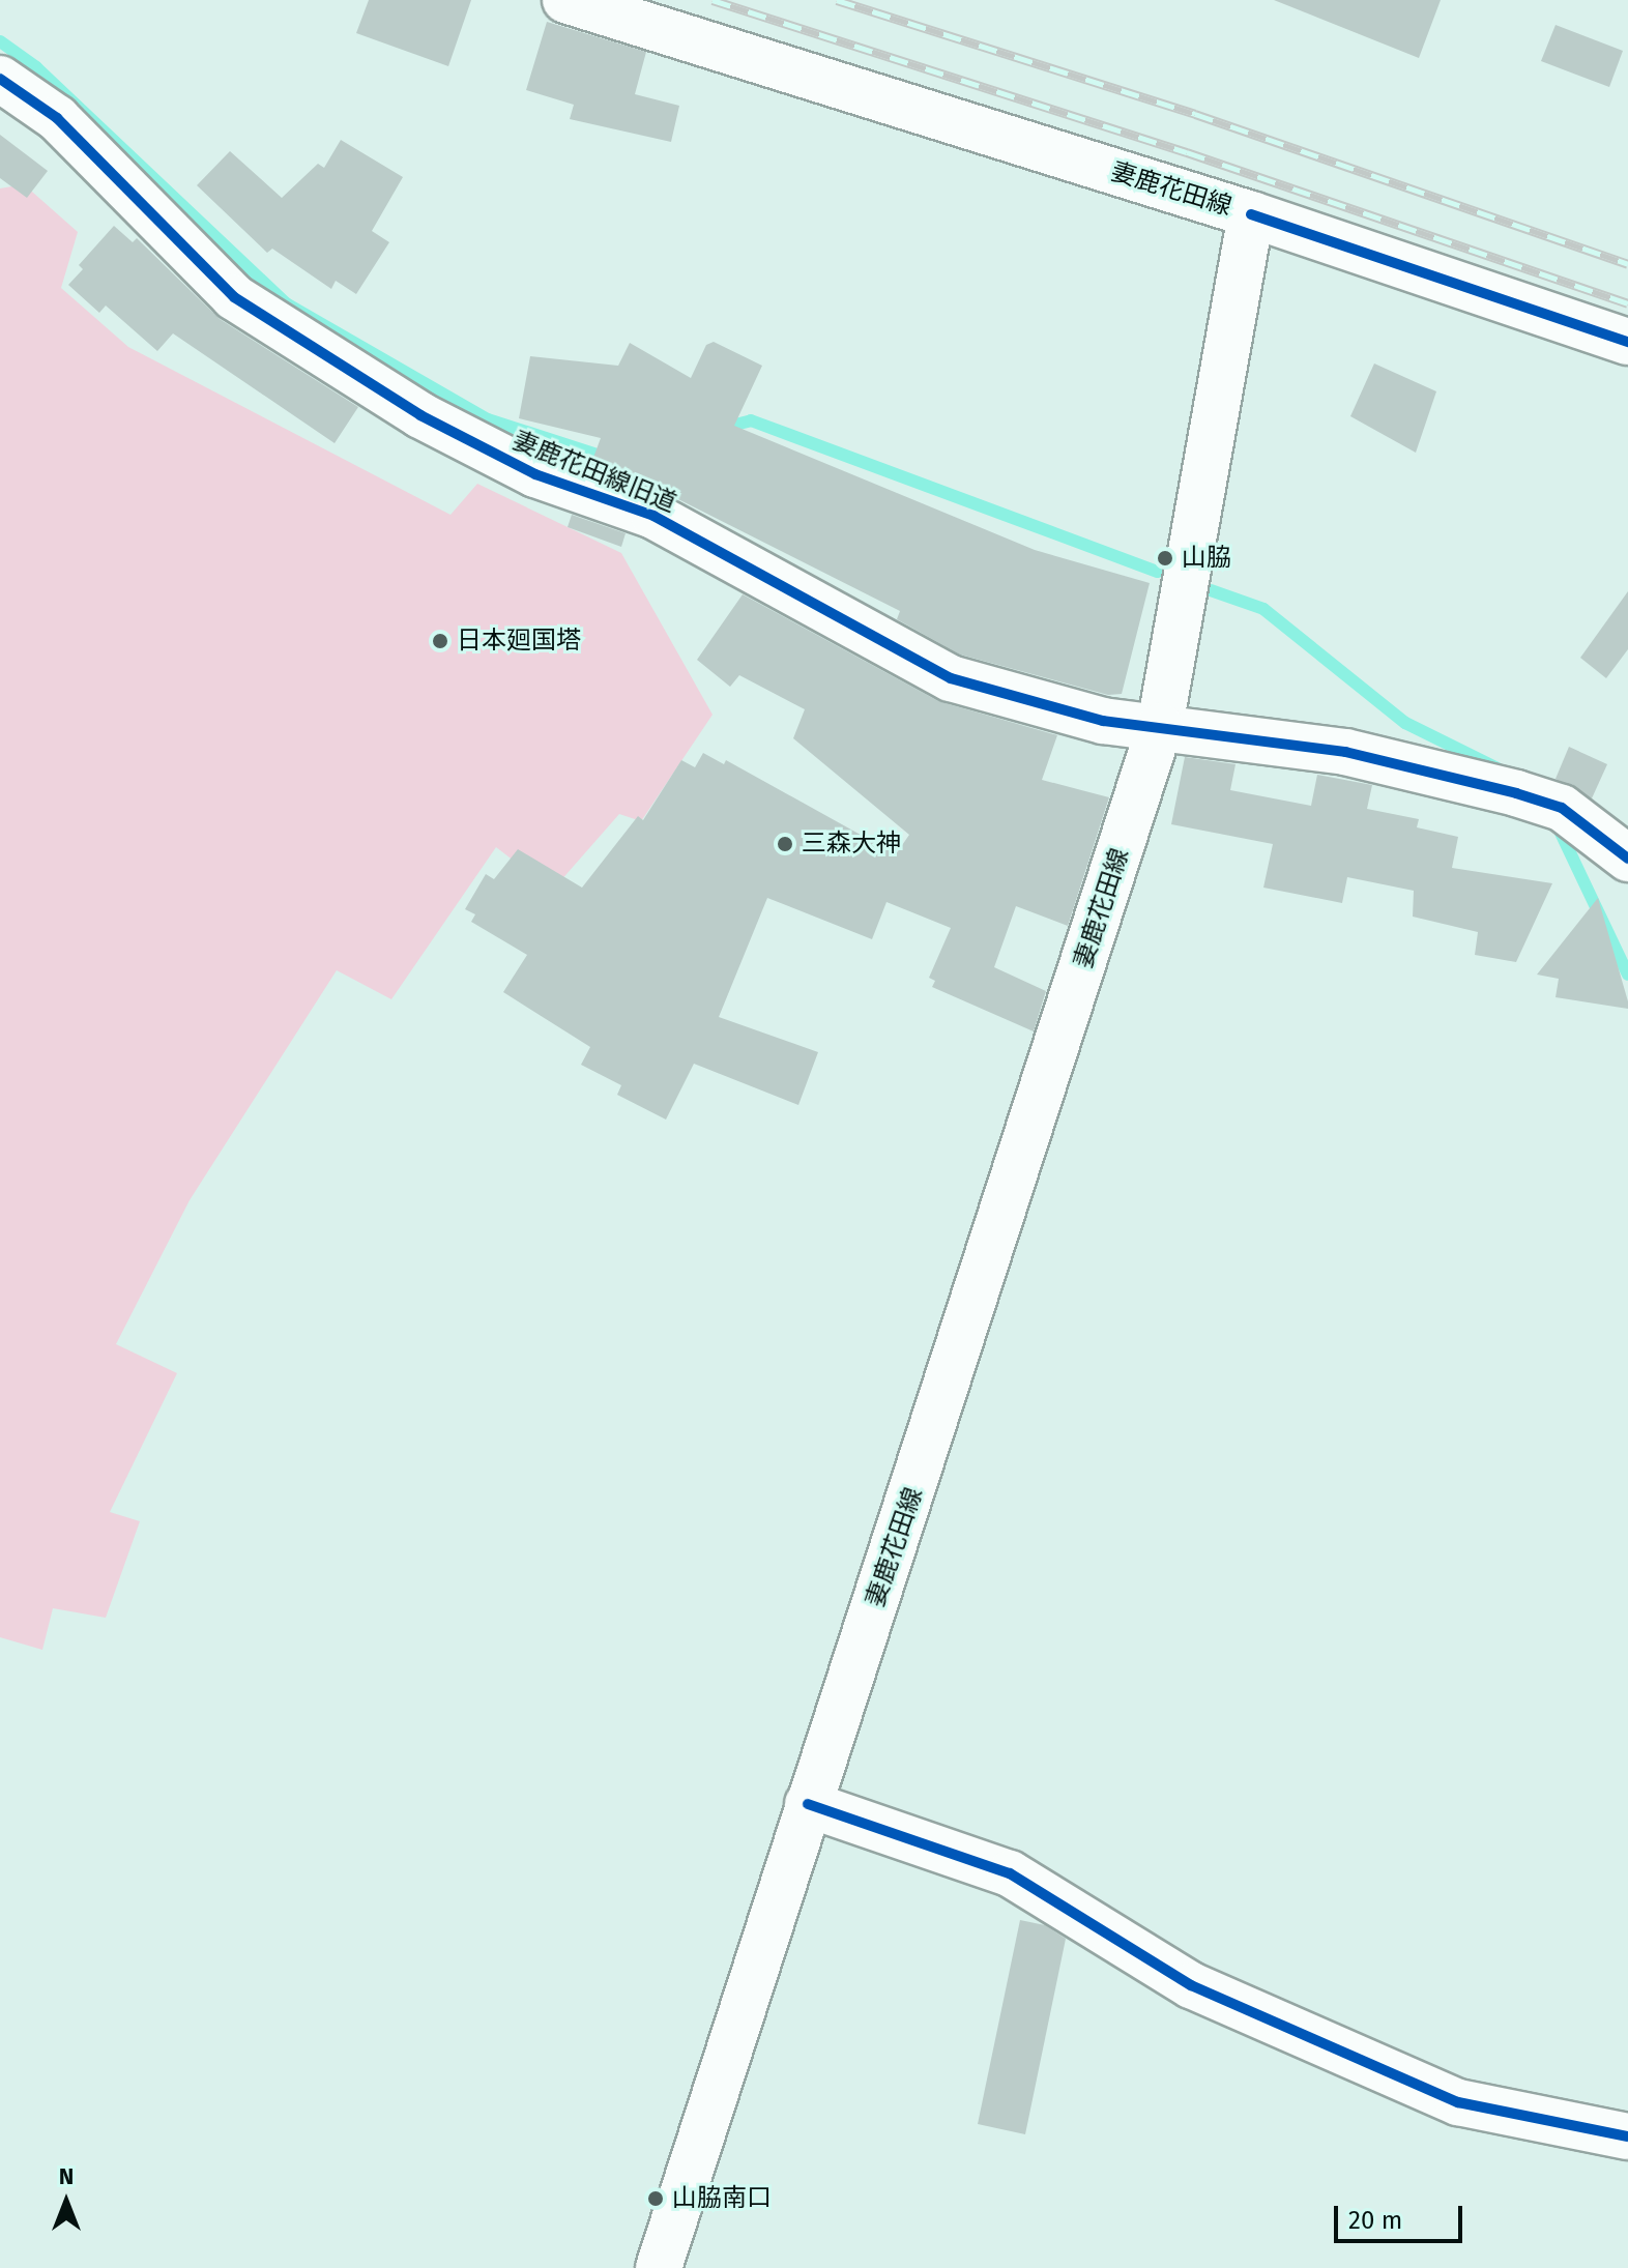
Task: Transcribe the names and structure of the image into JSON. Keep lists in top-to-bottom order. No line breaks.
{"streets":{"street":["妻鹿花田線","妻鹿花田線旧道"]},"crossings":[["妻鹿花田線","妻鹿花田線旧道"]],"places":["山脇","日本廻国塔","三森大神","山脇南口"],"scale_bar":"20 m","north":"top"}
